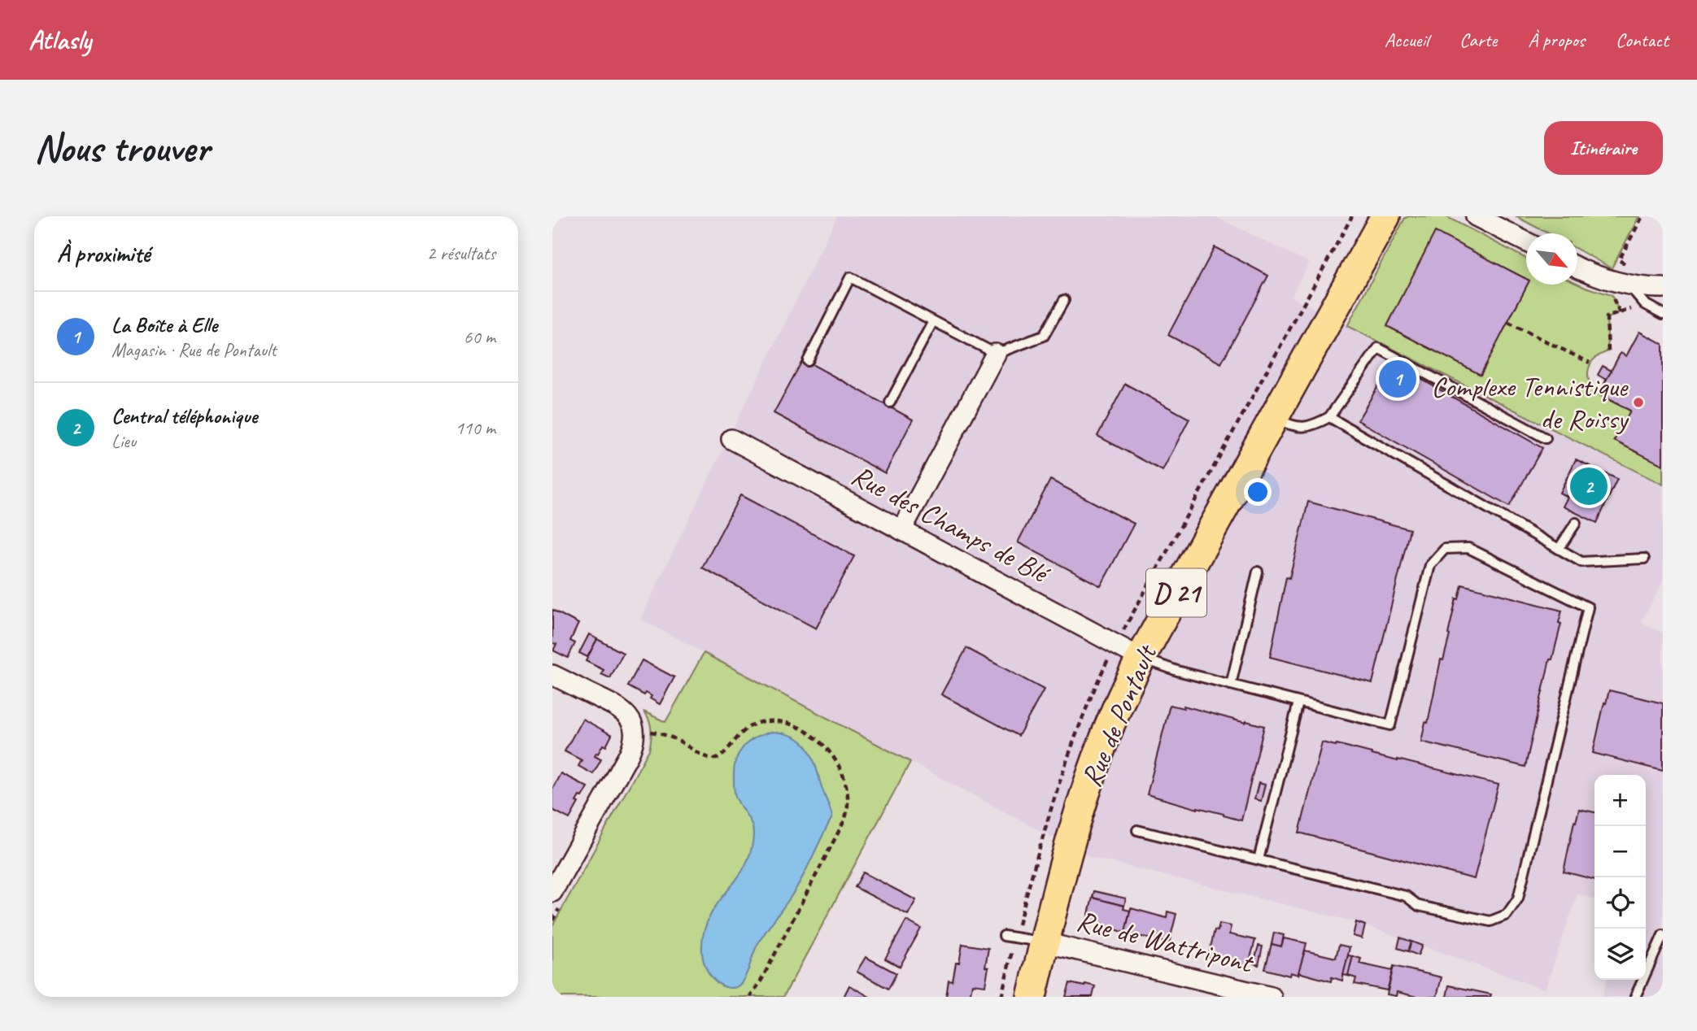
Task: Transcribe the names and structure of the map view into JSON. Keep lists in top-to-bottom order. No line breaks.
{"streets":{"main road":["D 21","Rue de Pontault"],"street":["Rue des Champs de Blé","Rue de Wattripont"]},"crossings":[["Rue des Champs de Blé","Rue de Pontault"],["Rue de Pontault","Rue de Wattripont"]],"places":["Complexe Tennistique de Roissy"],"north":"bottom right","page":{"header":"Atlasly","nav":["Accueil","Carte","À propos","Contact"],"buttons":"Itinéraire","title":"Nous trouver","heading":["À proximité","2 résultats"],"list":[{"mark":"1","name":"La Boîte à Elle","note":"Magasin · Rue de Pontault","value":"60 m"},{"mark":"2","name":"Central téléphonique","note":"Lieu","value":"110 m"}],"pins":["1","2"],"map_buttons":["+","−"]}}
